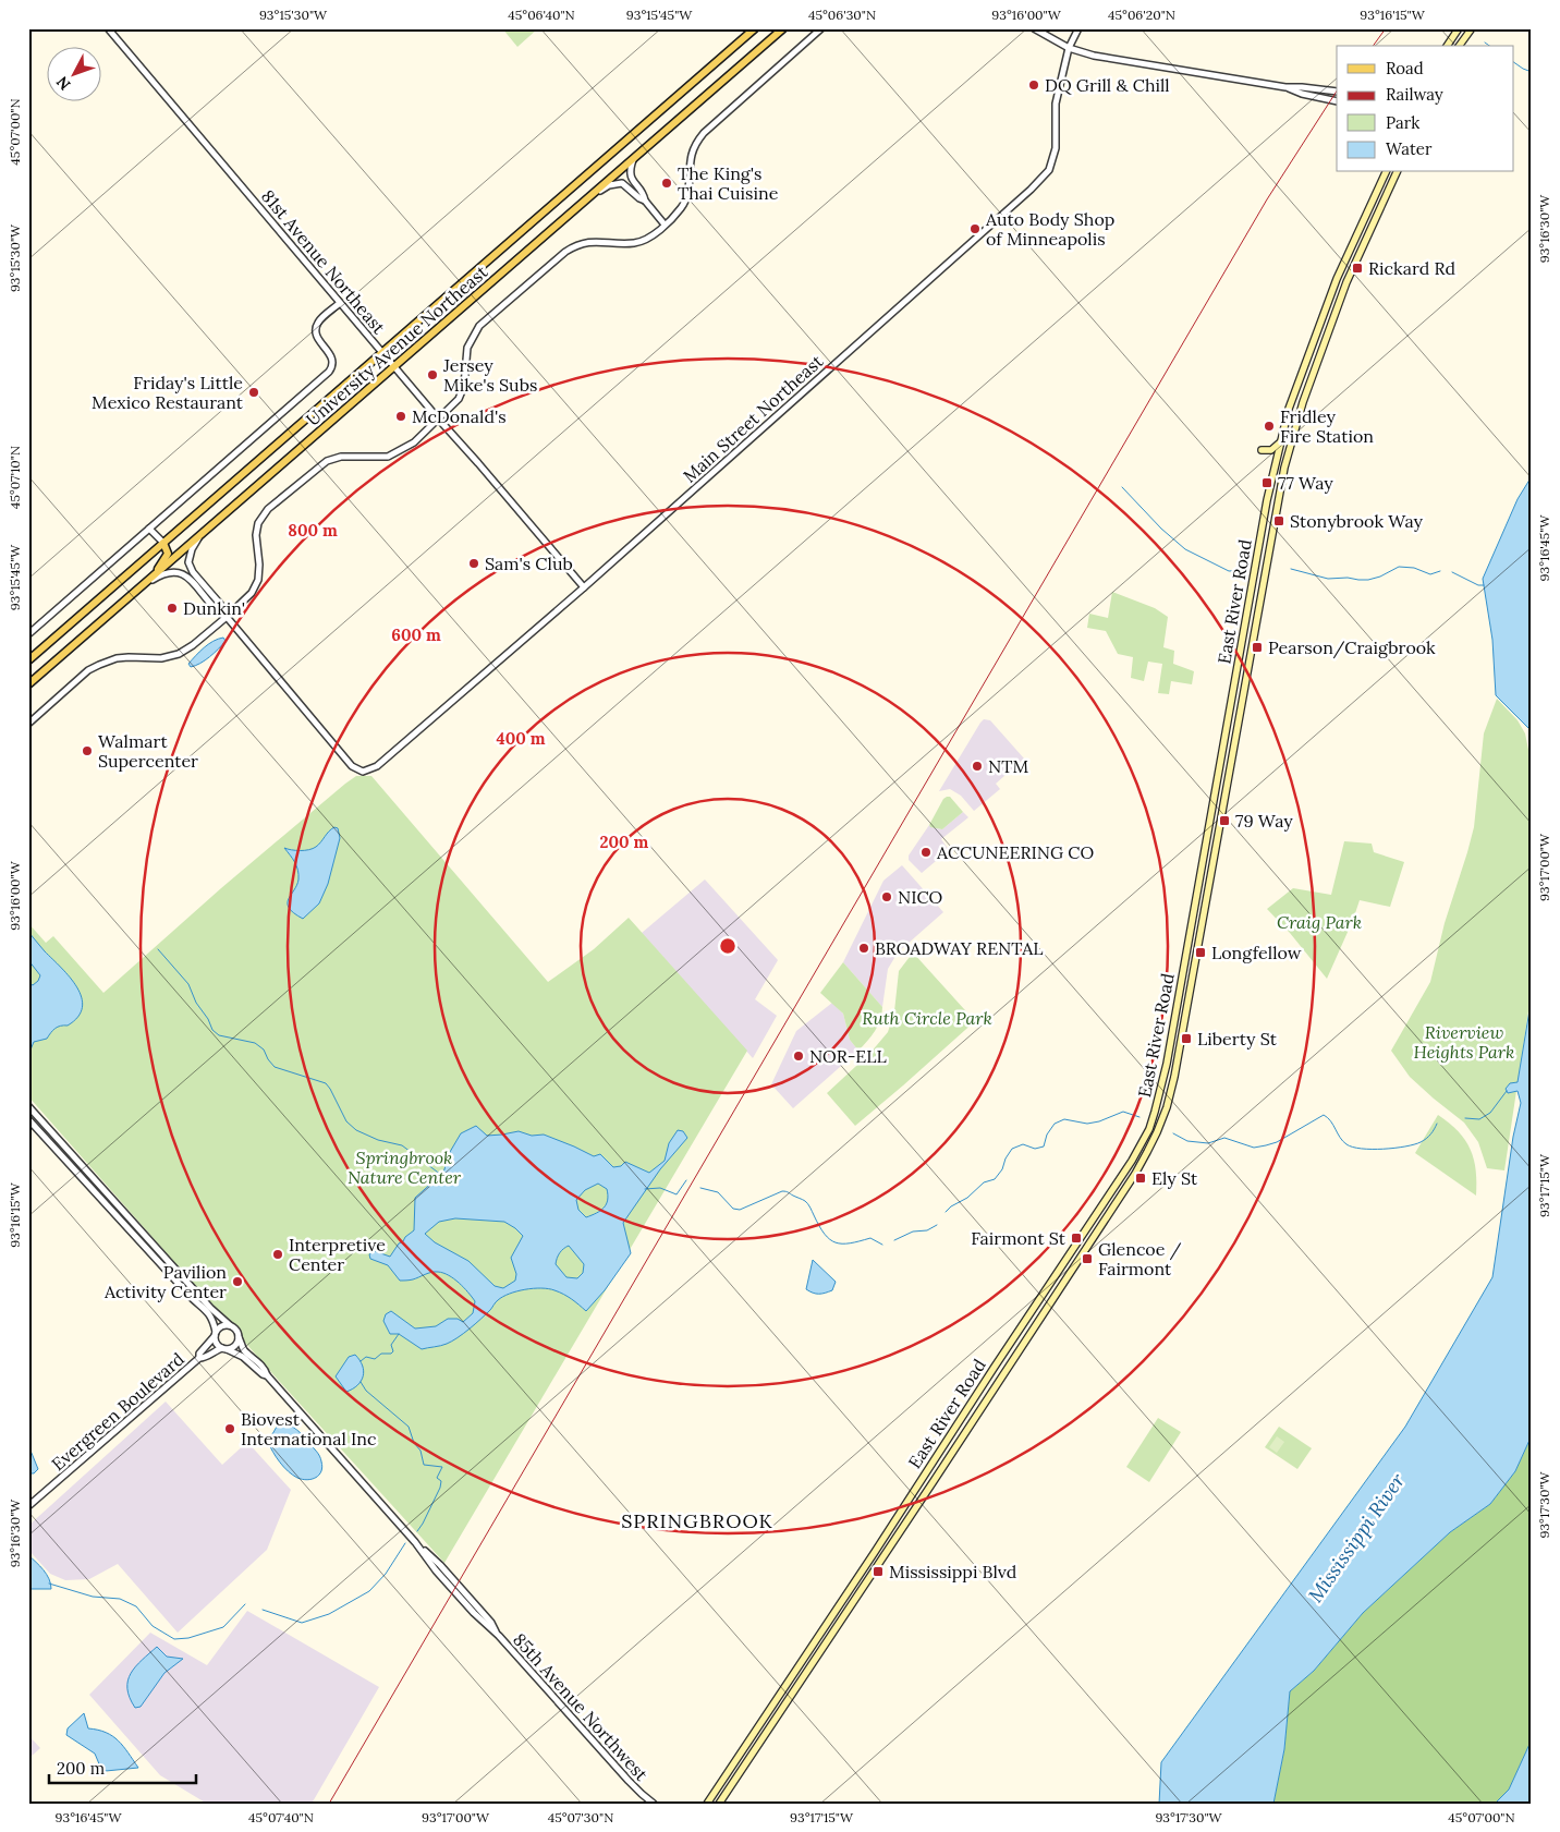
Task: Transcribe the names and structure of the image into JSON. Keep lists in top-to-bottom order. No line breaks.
{"streets":{"main road":["University Avenue Northeast","East River Road"],"street":["81st Avenue Northeast","Main Street Northeast","Evergreen Boulevard","85th Avenue Northwest"]},"crossings":[["81st Avenue Northeast","University Avenue Northeast"],["81st Avenue Northeast","Main Street Northeast"],["Evergreen Boulevard","85th Avenue Northwest"]],"districts":["SPRINGBROOK"],"water":["Mississippi River"],"parks":["Craig Park","Ruth Circle Park","Riverview Heights Park","Springbrook Nature Center"],"places":{"other":["DQ Grill & Chill","The King's Thai Cuisine","Auto Body Shop of Minneapolis","Jersey Mike's Subs","Friday's Little Mexico Restaurant","McDonald's","Fridley Fire Station","Sam's Club","Dunkin'","Walmart Supercenter","NTM","ACCUNEERING CO","NICO","BROADWAY RENTAL","NOR-ELL","Interpretive Center","Pavilion Activity Center","Biovest International Inc"],"transit":["Rickard Rd","77 Way","Stonybrook Way","Pearson/Craigbrook","79 Way","Longfellow","Liberty St","Ely St","Fairmont St","Glencoe / Fairmont","Mississippi Blvd"]},"legend":["Road","Railway","Park","Water"],"scale_bar":"200 m","north":"bottom left","coordinates":["93°15'30\"W","45°06'40\"N","93°15'45\"W","45°06'30\"N","93°16'00\"W","45°06'20\"N","93°16'15\"W","45°07'00\"N","93°16'30\"W","45°07'10\"N","93°16'45\"W","93°17'00\"W","93°17'15\"W","93°17'30\"W","45°07'40\"N","45°07'30\"N"],"rings":["800 m","600 m","400 m","200 m"]}
